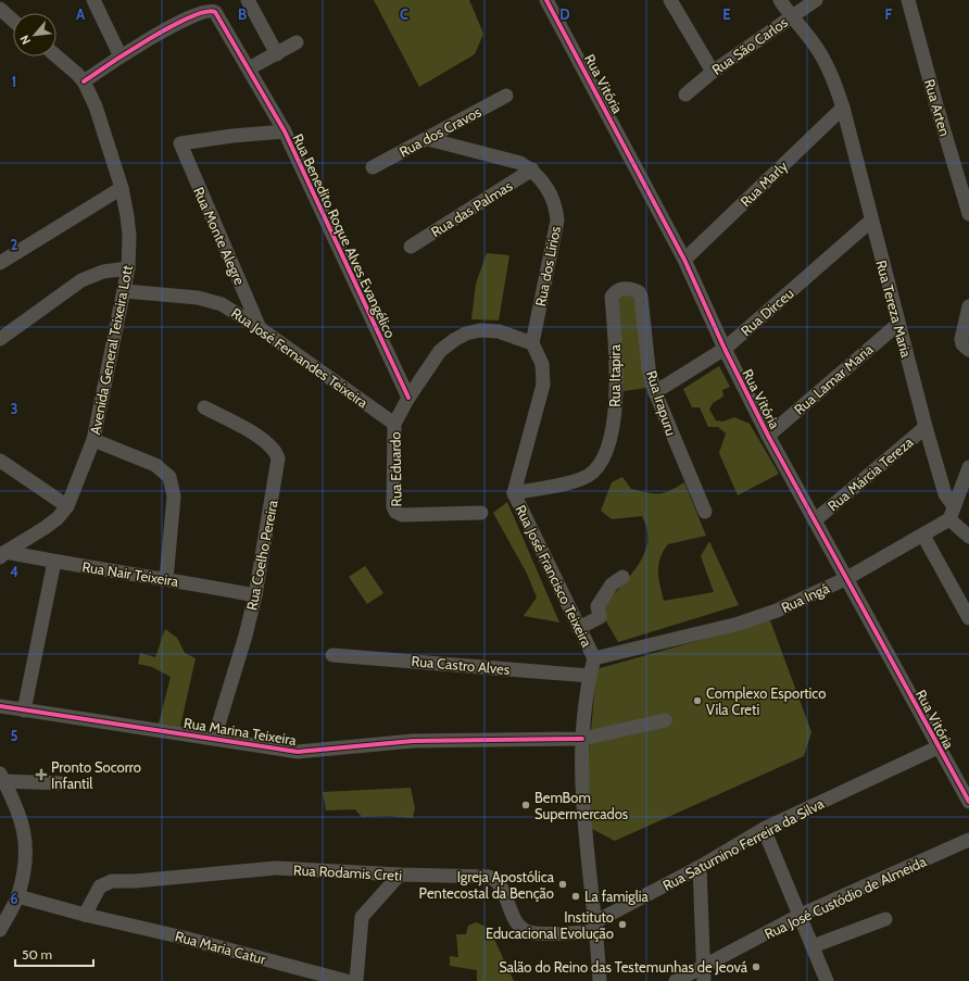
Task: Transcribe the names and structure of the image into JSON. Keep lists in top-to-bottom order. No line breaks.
{"streets":{"street":["Rua São Carlos","Rua Vitória","Rua Arten","Rua dos Cravos","Rua Marly","Rua das Palmas","Rua Monte Alegre","Rua Benedito Roque Alves Evangélico","Rua dos Lírios","Rua Tereza Maria","Rua Dirceu","Avenida General Teixeira Lott","Rua José Fernandes Teixeira","Rua Itapira","Rua Lamar Maria","Rua Irapuru","Rua Eduardo","Rua Márcia Tereza","Rua Coelho Pereira","Rua Nair Teixeira","Rua José Francisco Teixeira","Rua Ingá","Rua Castro Alves","Rua Marina Teixeira","Rua Saturnino Ferreira da Silva","Rua Rodamis Creti","Rua José Custódio de Almeida","Rua Maria Catur"]},"crossings":[["Rua São Carlos","Rua Tereza Maria"],["Rua Vitória","Rua Marly"],["Rua Vitória","Rua Dirceu"],["Rua Vitória","Rua Lamar Maria"],["Rua Vitória","Rua Márcia Tereza"],["Rua Vitória","Rua Ingá"],["Rua Vitória","Rua Saturnino Ferreira da Silva"],["Rua Marly","Rua Tereza Maria"],["Rua das Palmas","Rua dos Lírios"],["Rua Monte Alegre","Rua Benedito Roque Alves Evangélico"],["Rua Monte Alegre","Rua José Fernandes Teixeira"],["Rua Benedito Roque Alves Evangélico","Rua Eduardo"],["Rua dos Lírios","Rua Eduardo"],["Rua dos Lírios","Rua José Francisco Teixeira"],["Rua Tereza Maria","Rua Dirceu"],["Rua Tereza Maria","Rua Lamar Maria"],["Rua Tereza Maria","Rua Márcia Tereza"],["Rua Tereza Maria","Rua Ingá"],["Rua Dirceu","Rua Irapuru"],["Avenida General Teixeira Lott","Rua José Fernandes Teixeira"],["Avenida General Teixeira Lott","Rua Nair Teixeira"],["Rua José Fernandes Teixeira","Rua Eduardo"],["Rua Itapira","Rua Irapuru"],["Rua Itapira","Rua José Francisco Teixeira"],["Rua Eduardo","Rua José Francisco Teixeira"],["Rua Coelho Pereira","Rua Nair Teixeira"],["Rua Coelho Pereira","Rua Marina Teixeira"],["Rua José Francisco Teixeira","Rua Ingá"],["Rua Saturnino Ferreira da Silva","Rua Rodamis Creti"],["Rua Rodamis Creti","Rua Maria Catur"]],"places":{"other":["Complexo Esportico Vila Creti","BemBom Supermercados","Igreja Apostólica Pentecostal da Benção","La famiglia","Instituto Educacional Evolução","Salão do Reino das Testemunhas de Jeová"],"health":["Pronto Socorro Infantil"]},"scale_bar":"50 m","north":"bottom left","grid":{"columns":["A","B","C","D","E","F"],"rows":["1","2","3","4","5","6"]}}
